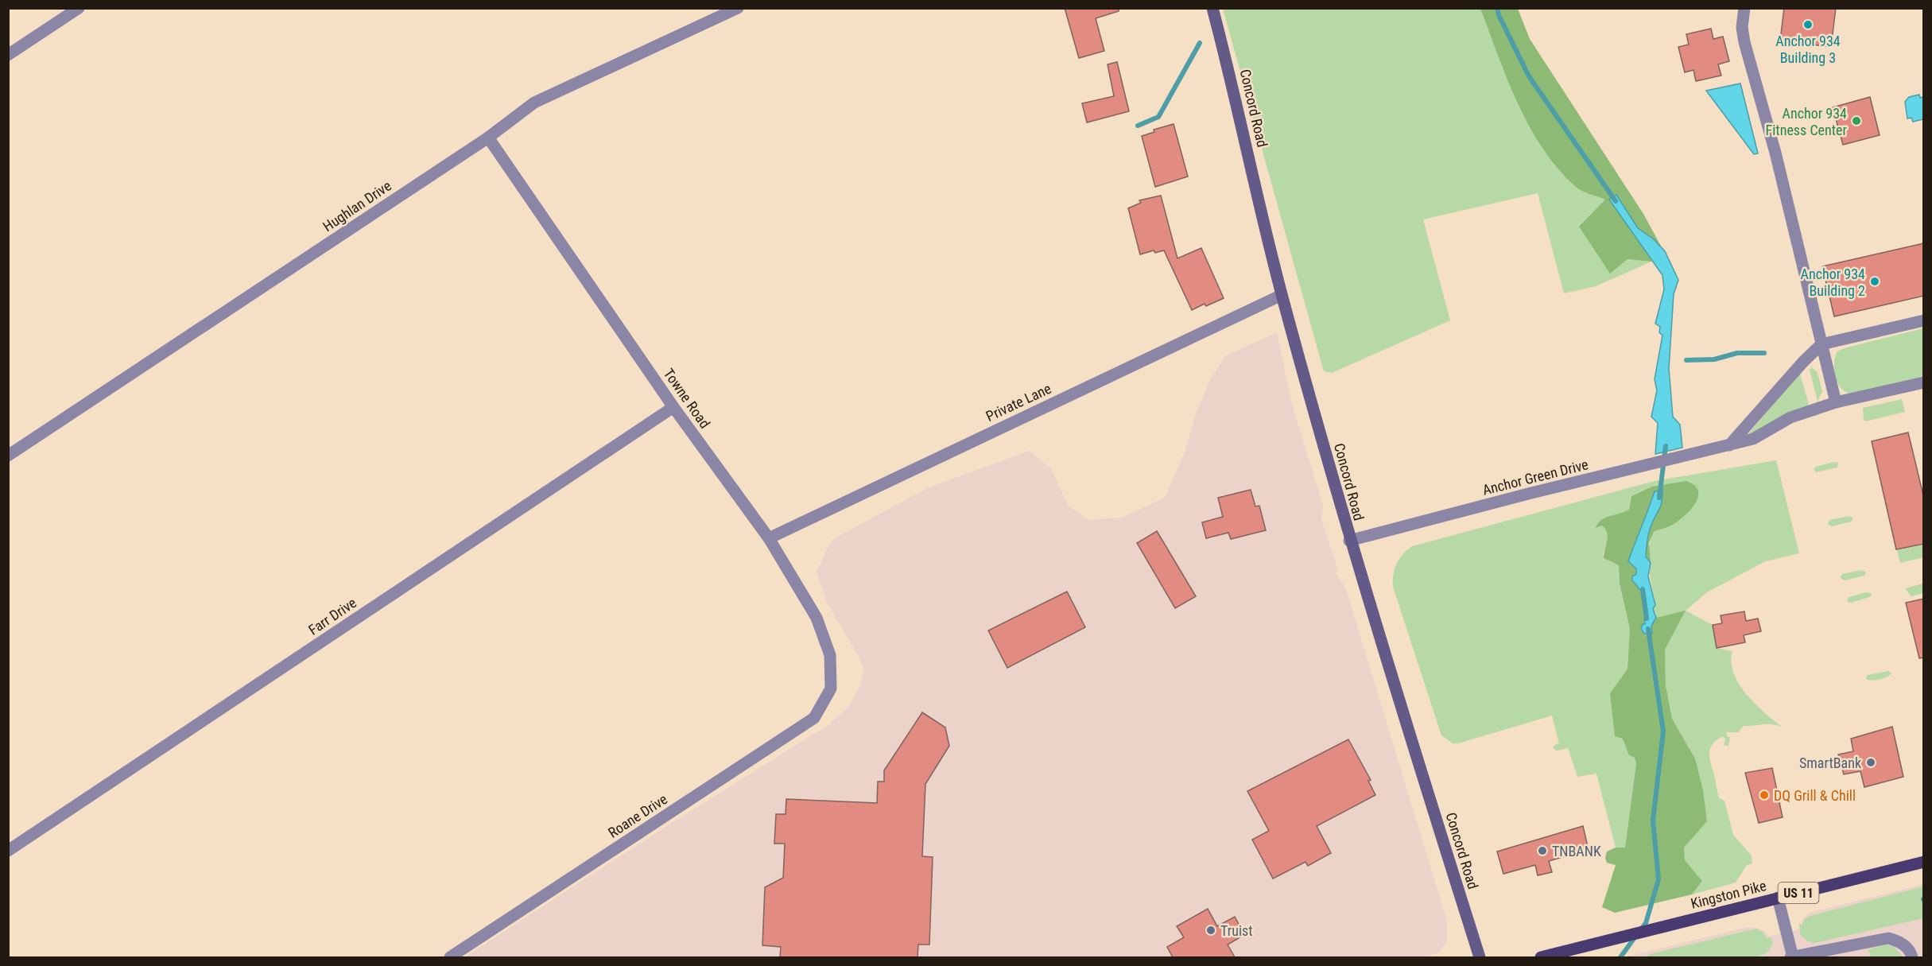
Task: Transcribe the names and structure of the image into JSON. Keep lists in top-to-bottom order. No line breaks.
{"streets":{"main road":["US 11","Kingston Pike"],"street":["Concord Road","Hughlan Drive","Towne Road","Private Lane","Anchor Green Drive","Farr Drive","Roane Drive"]},"crossings":[["Concord Road","Private Lane"],["Concord Road","Anchor Green Drive"],["Hughlan Drive","Towne Road"],["Towne Road","Private Lane"],["Towne Road","Farr Drive"],["Towne Road","Roane Drive"]],"places":["Anchor 934 Building 3","Anchor 934 Fitness Center","Anchor 934 Building 2","SmartBank","DQ Grill & Chill","TNBANK","Truist"]}
